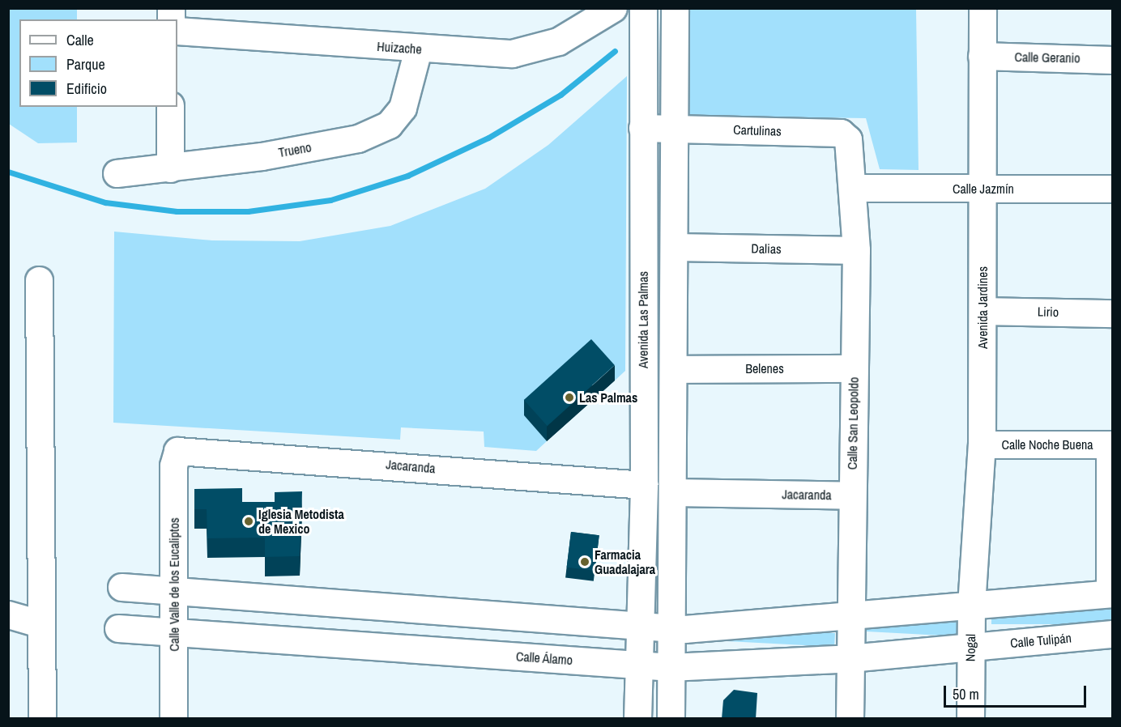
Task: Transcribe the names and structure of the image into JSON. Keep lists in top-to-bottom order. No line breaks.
{"streets":{"street":["Huizache","Calle Geranio","Cartulinas","Trueno","Calle Jazmín","Dalias","Avenida Jardines","Lirio","Avenida Las Palmas","Belenes","Calle San Leopoldo","Calle Noche Buena","Jacaranda","Calle Valle de los Eucaliptos","Calle Tulipán","Nogal","Calle Álamo"]},"crossings":[["Huizache","Trueno"],["Calle Geranio","Avenida Jardines"],["Cartulinas","Avenida Las Palmas"],["Cartulinas","Calle San Leopoldo"],["Calle Jazmín","Avenida Jardines"],["Calle Jazmín","Calle San Leopoldo"],["Dalias","Calle San Leopoldo"],["Avenida Jardines","Lirio"],["Avenida Jardines","Calle Noche Buena"],["Avenida Jardines","Nogal"],["Avenida Las Palmas","Jacaranda"],["Avenida Las Palmas","Calle Álamo"],["Belenes","Calle San Leopoldo"],["Calle San Leopoldo","Jacaranda"],["Calle San Leopoldo","Calle Álamo"],["Jacaranda","Calle Valle de los Eucaliptos"],["Calle Valle de los Eucaliptos","Calle Álamo"],["Calle Tulipán","Nogal"],["Calle Tulipán","Calle Álamo"],["Nogal","Calle Álamo"]],"places":["Las Palmas","Iglesia Metodista de Mexico","Farmacia Guadalajara"],"legend":["Calle","Parque","Edificio"],"scale_bar":"50 m"}
